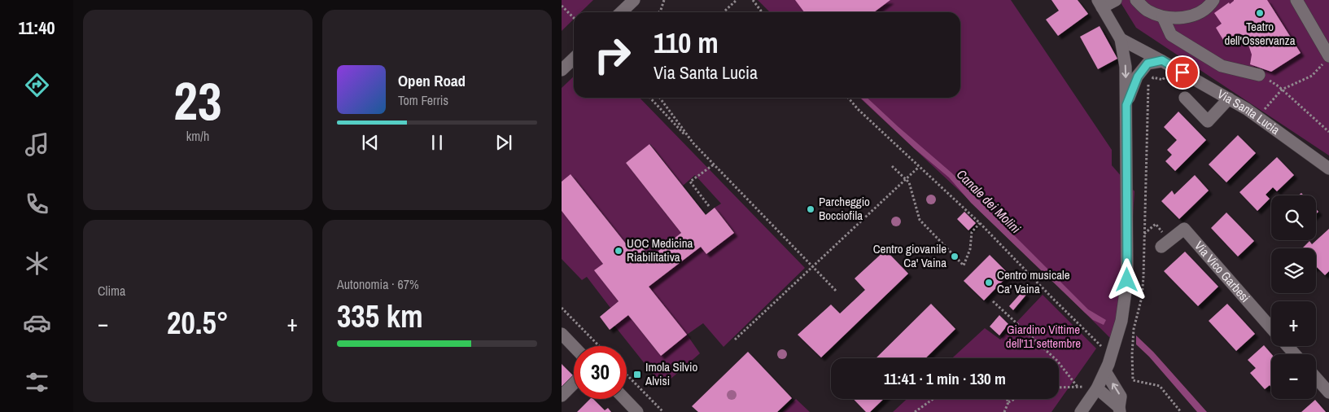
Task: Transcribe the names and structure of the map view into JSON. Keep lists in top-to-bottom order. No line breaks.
{"streets":{"street":["Via Santa Lucia","Via Vico Garbesi"]},"water":["Canale dei Molini"],"parks":["Giardino Vittime dell'11 settembre"],"places":{"other":["Teatro dell'Osservanza","Parcheggio Bocciofila","UOC Medicina Riabilitativa","Centro giovanile Ca' Vaina","Centro musicale Ca' Vaina"],"transit":["Imola Silvio Alvisi"]},"page":{"tabs":"11:40","tile":[["23","km/h"],"Clima",["Autonomia · 67%","335 km"]],"turn":["110 m","Via Santa Lucia"],"song":["Open Road","Tom Ferris"],"map_buttons":["+","−"],"heat":["−","20.5°","+"],"limit":"30","trip":"11:41 · 1 min · 130 m"}}
